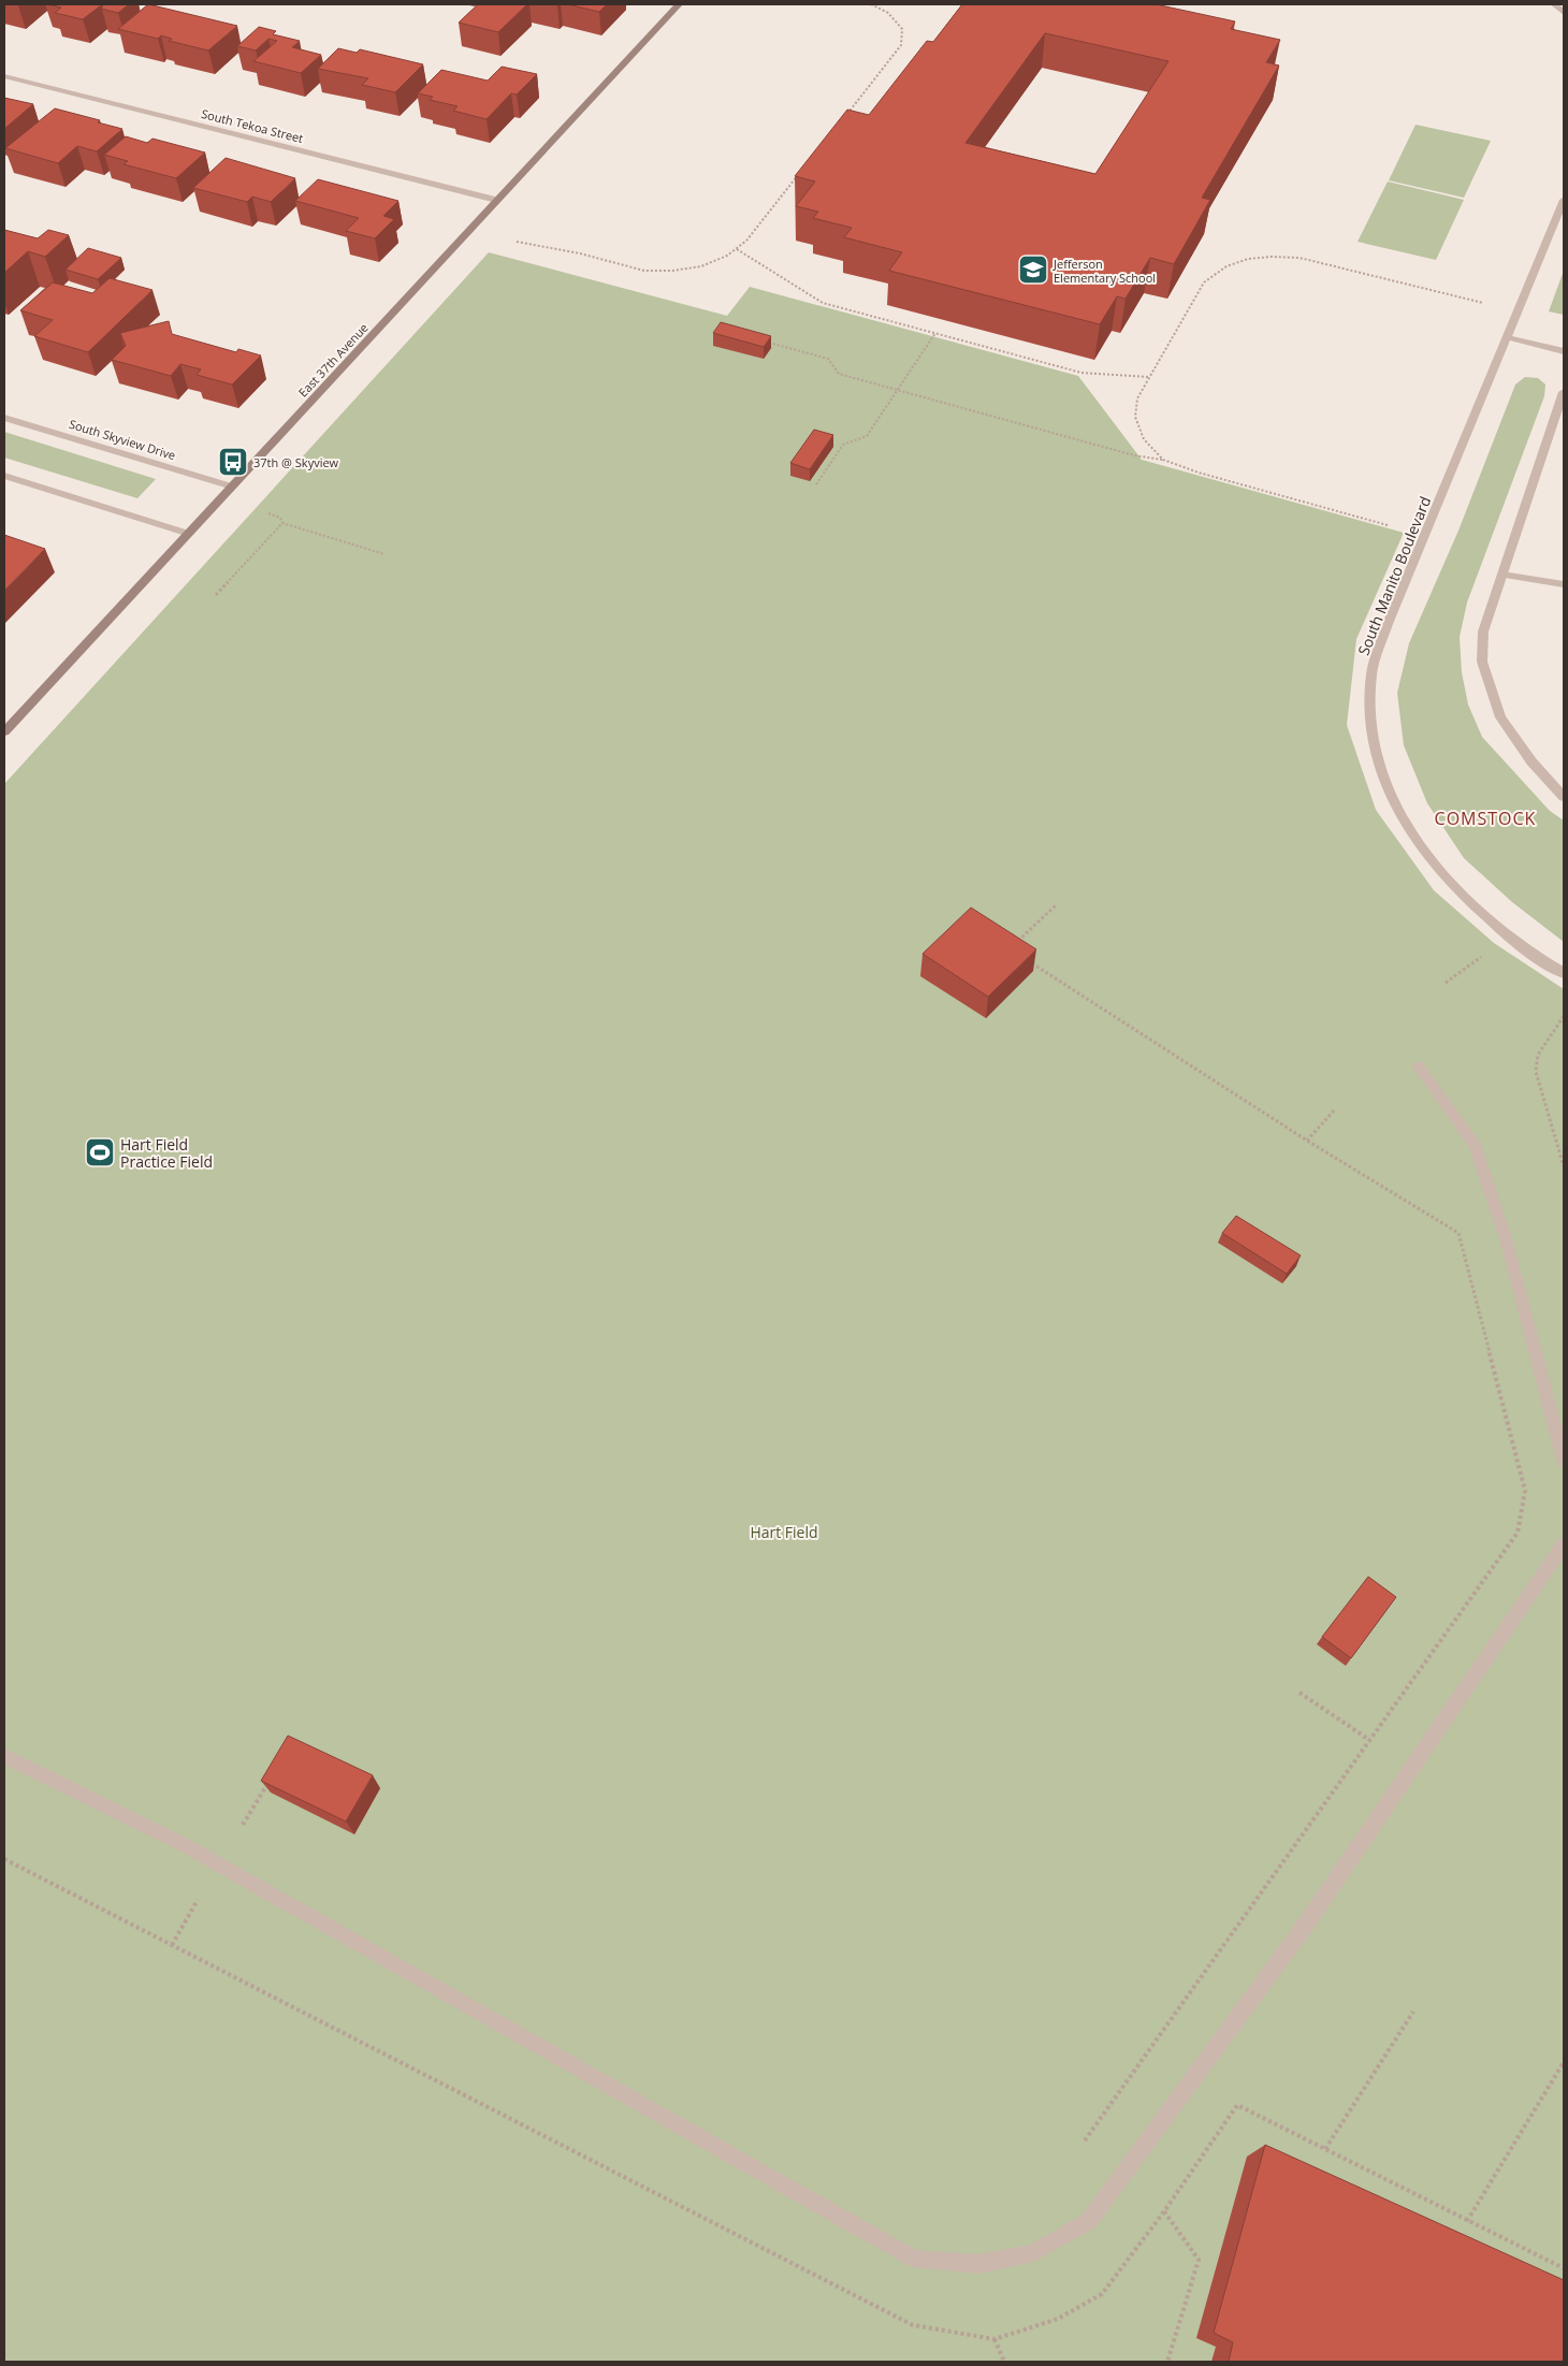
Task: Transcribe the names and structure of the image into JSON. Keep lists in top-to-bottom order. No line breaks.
{"streets":{"street":["South Tekoa Street","East 37th Avenue","South Skyview Drive","South Manito Boulevard"]},"crossings":[["South Tekoa Street","East 37th Avenue"],["East 37th Avenue","South Skyview Drive"]],"districts":["COMSTOCK"],"parks":["Hart Field"],"places":{"school or university":["Jefferson Elementary School"],"bus stop":["37th @ Skyview"],"sports":["Hart Field Practice Field"]}}
